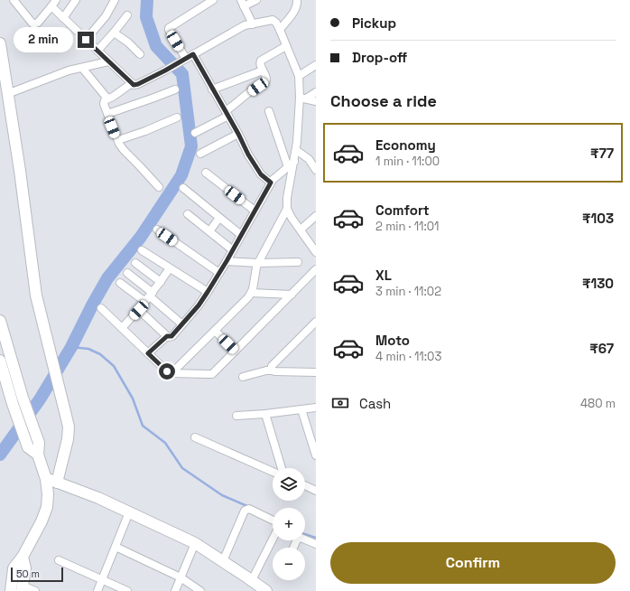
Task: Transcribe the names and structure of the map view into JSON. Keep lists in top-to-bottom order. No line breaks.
{"scale_bar":"50 m","page":{"banner":["Pickup","Drop-off"],"bubble":"2 min","heading":"Choose a ride","list":[{"name":"Economy","note":"1 min · 11:00","value":"₹77"},{"name":"Comfort","note":"2 min · 11:01","value":"₹103"},{"name":"XL","note":"3 min · 11:02","value":"₹130"},{"name":"Moto","note":"4 min · 11:03","value":"₹67"}],"pay":["Cash","480 m"],"map_buttons":["+","−"],"buttons":"Confirm","scale":"50 m"}}
